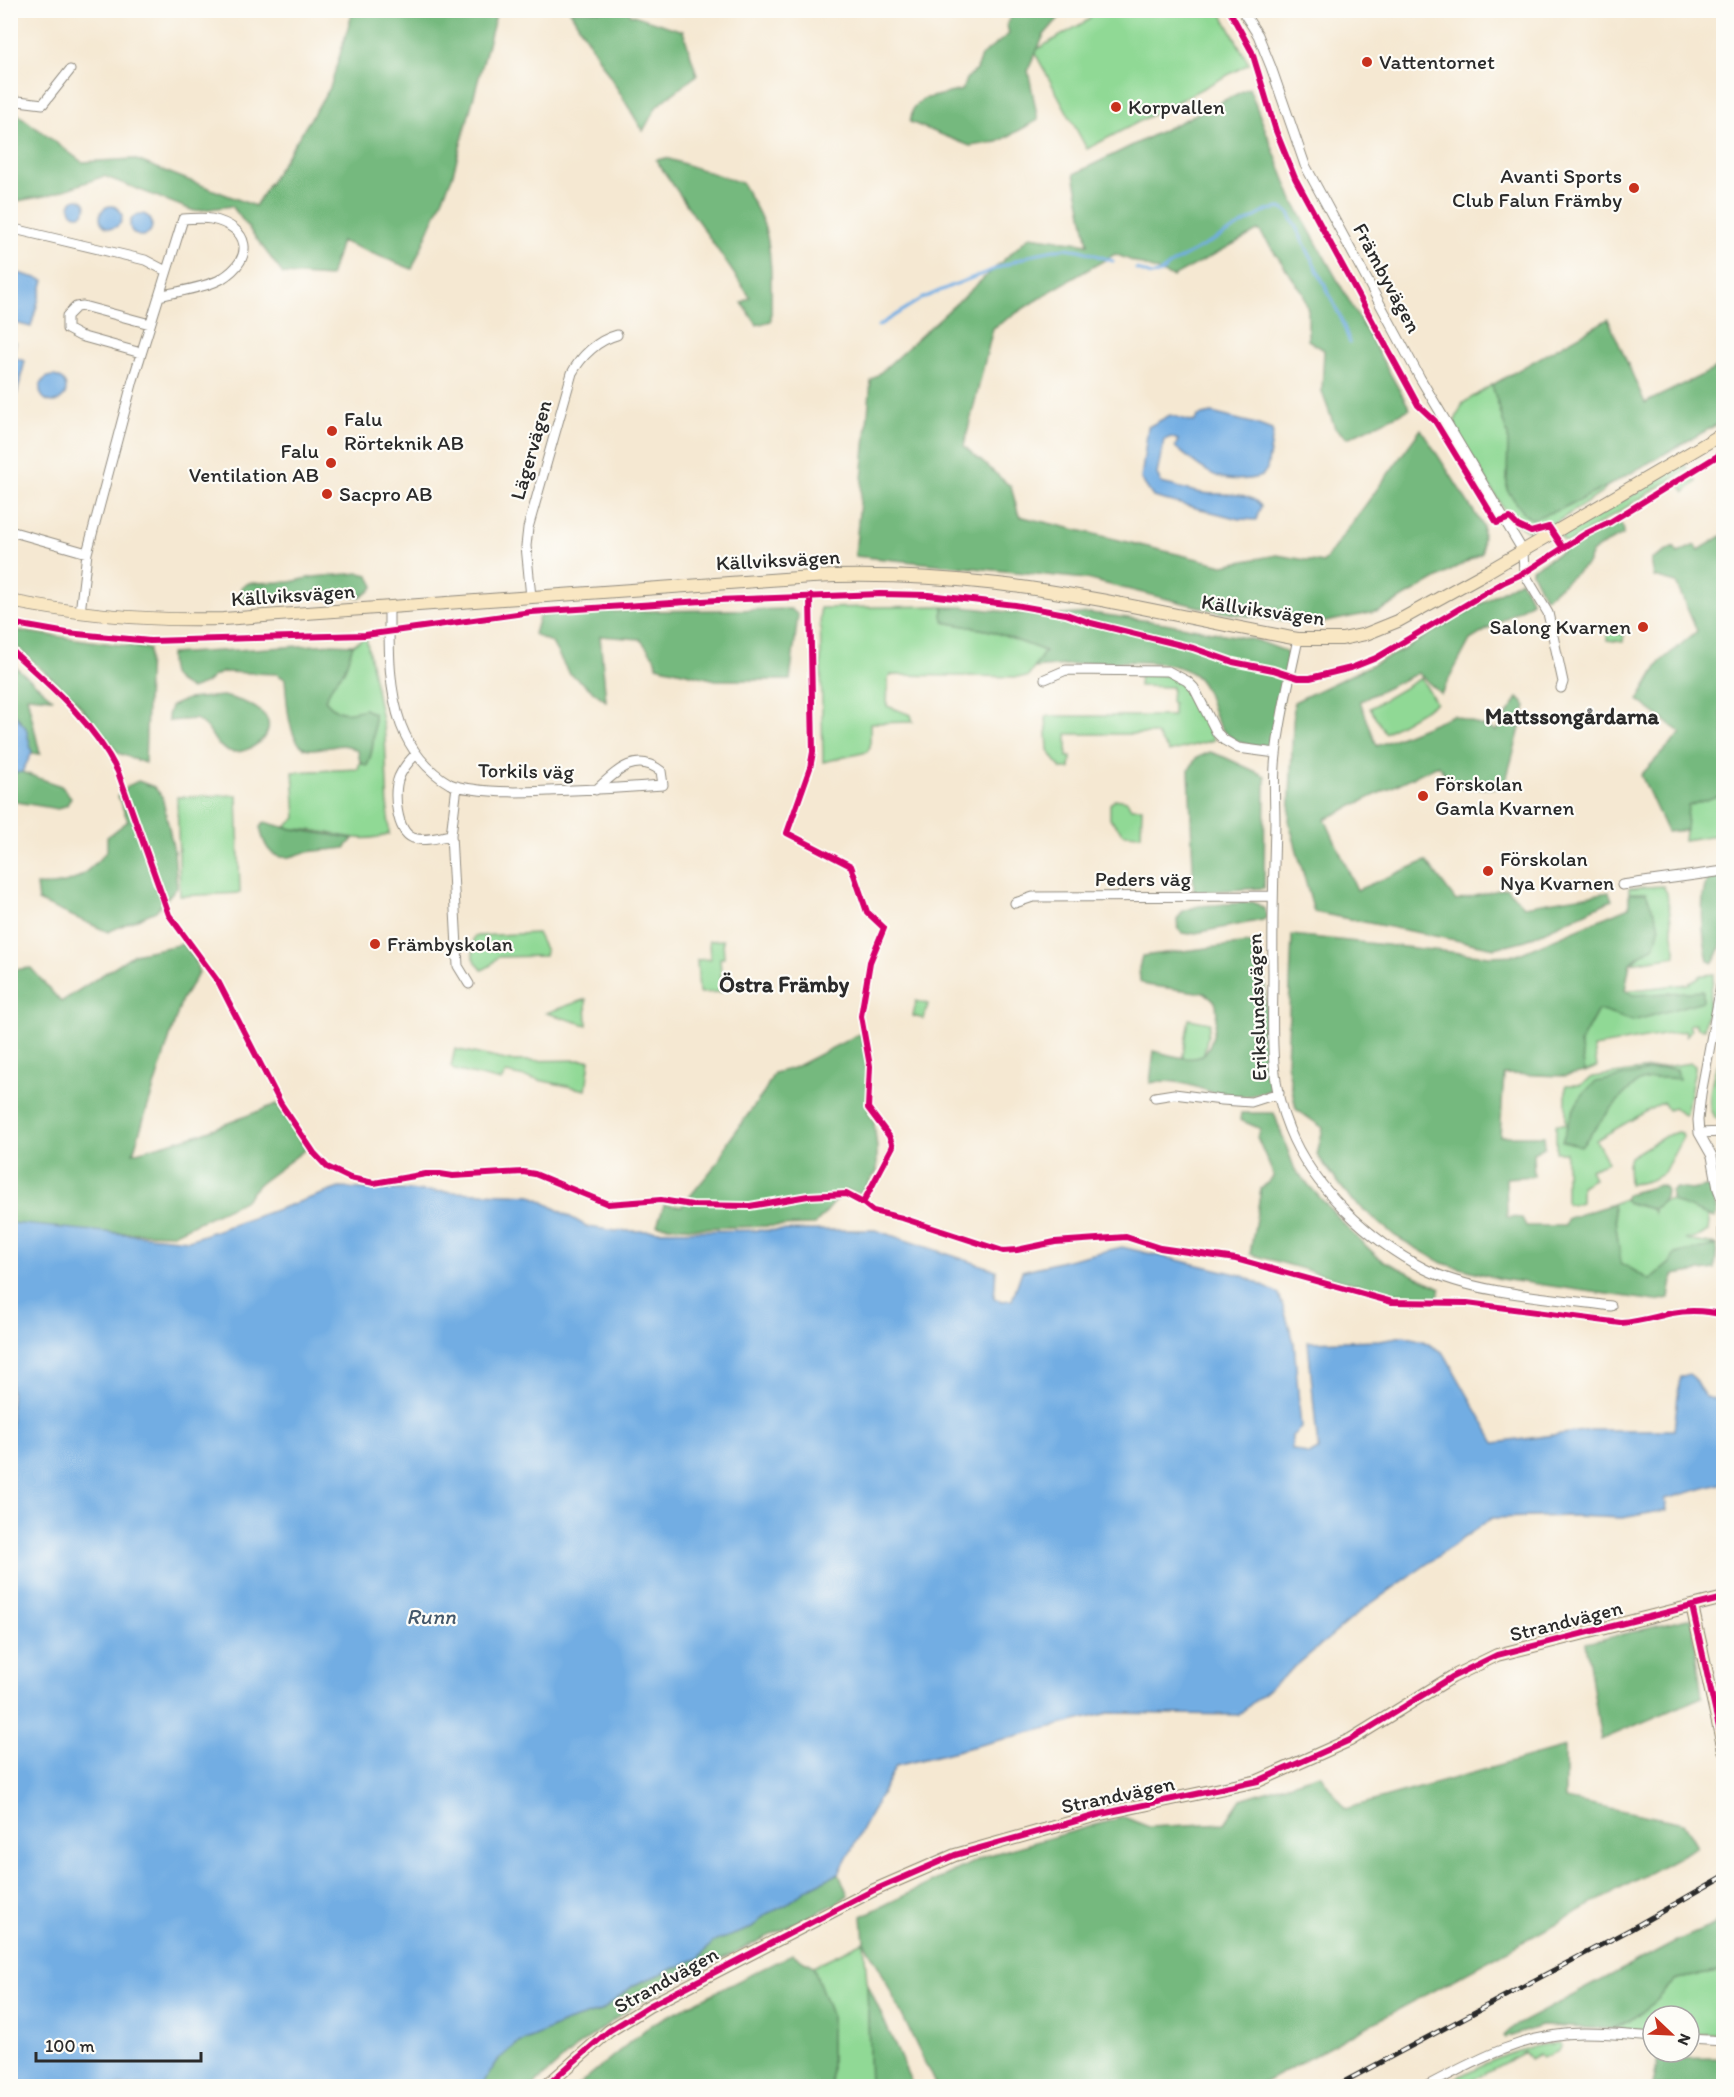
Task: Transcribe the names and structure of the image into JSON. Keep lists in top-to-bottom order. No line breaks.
{"streets":{"street":["Främbyvägen","Lägervägen","Källviksvägen","Torkils väg","Peders väg","Erikslundsvägen","Strandvägen"]},"crossings":[["Främbyvägen","Källviksvägen"],["Lägervägen","Källviksvägen"],["Källviksvägen","Torkils väg"],["Källviksvägen","Erikslundsvägen"],["Peders väg","Erikslundsvägen"]],"districts":["Mattssongårdarna","Östra Främby"],"water":["Runn"],"places":["Vattentornet","Korpvallen","Avanti Sports Club Falun Främby","Falu Rörteknik AB","Falu Ventilation AB","Sacpro AB","Salong Kvarnen","Förskolan Gamla Kvarnen","Förskolan Nya Kvarnen","Främbyskolan"],"scale_bar":"100 m","north":"bottom right"}
